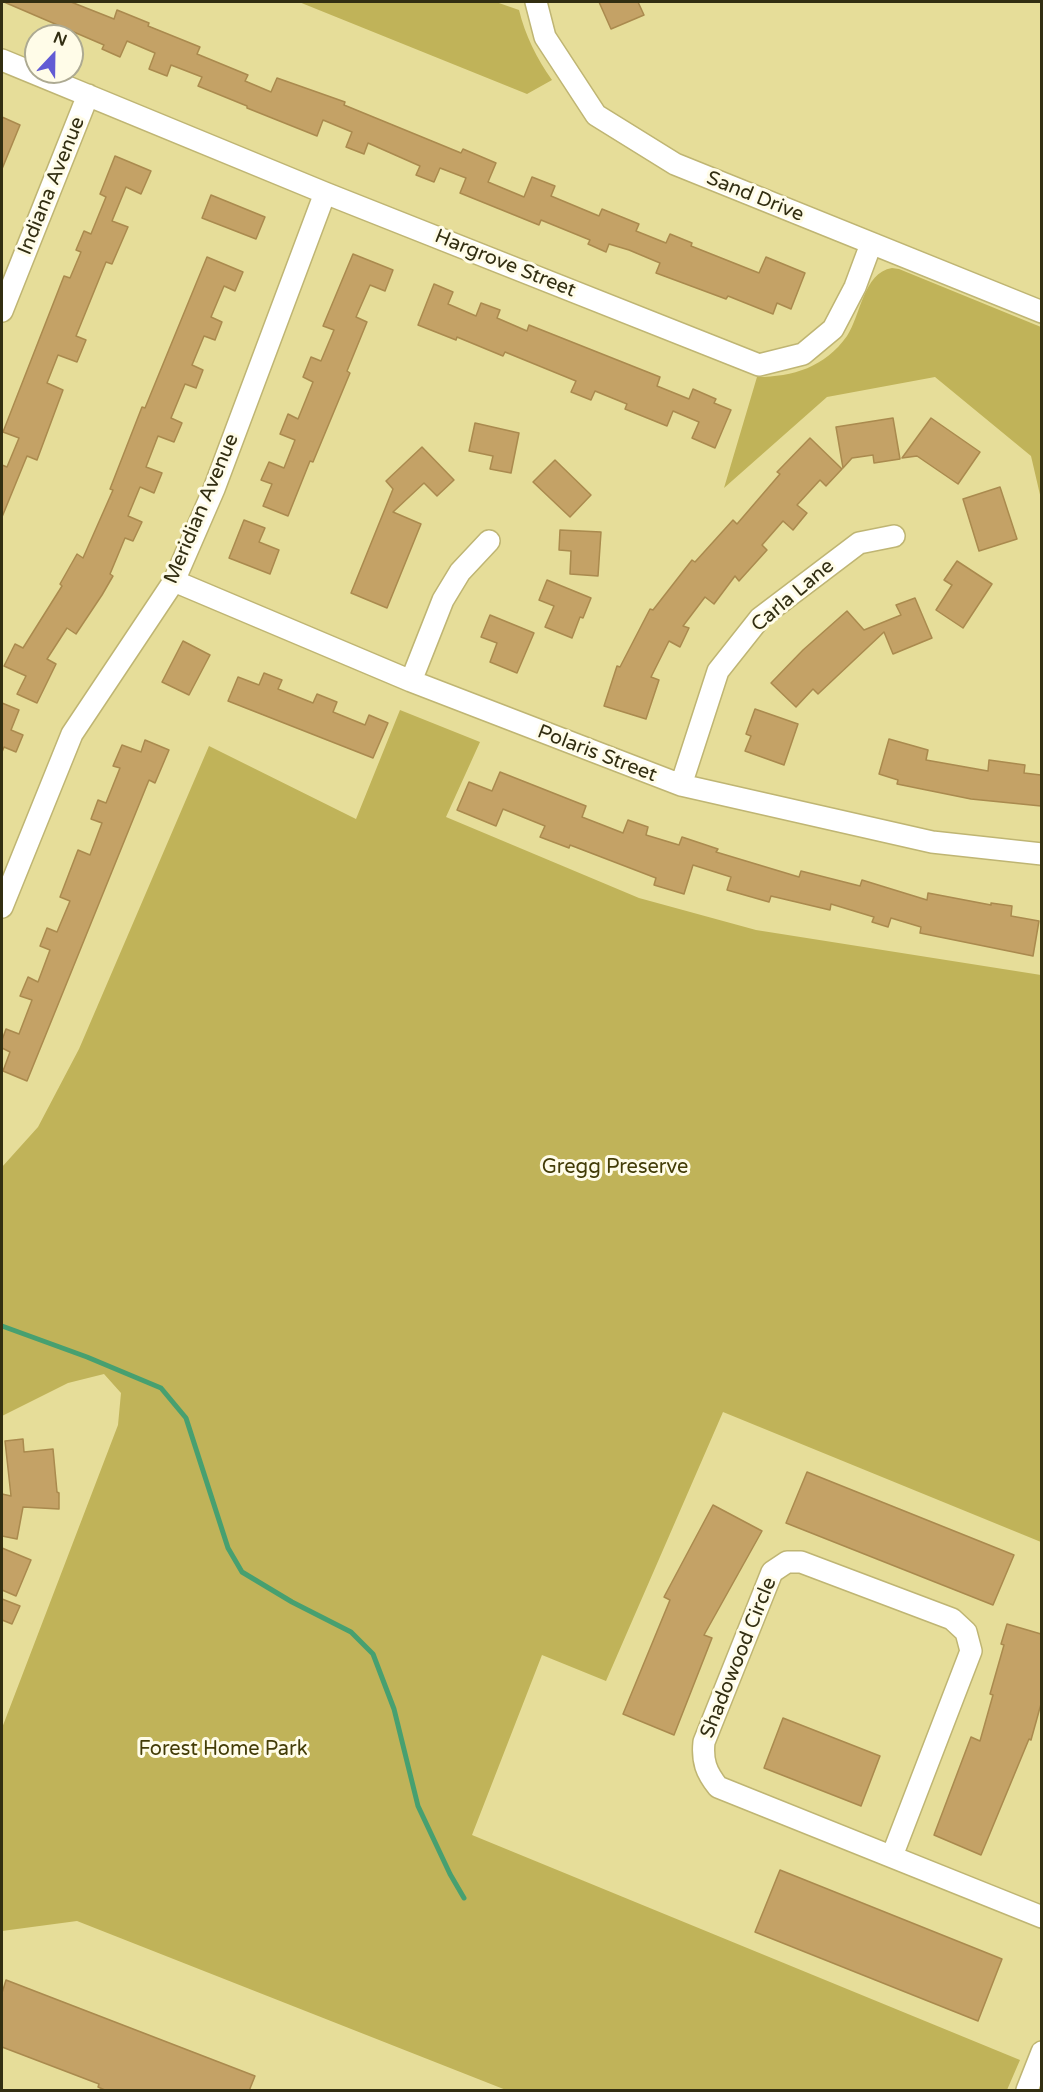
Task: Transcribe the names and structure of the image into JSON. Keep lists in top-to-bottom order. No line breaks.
{"streets":{"street":["Indiana Avenue","Sand Drive","Hargrove Street","Meridian Avenue","Carla Lane","Polaris Street","Shadowood Circle"]},"crossings":[["Indiana Avenue","Hargrove Street"],["Sand Drive","Hargrove Street"],["Hargrove Street","Meridian Avenue"],["Meridian Avenue","Polaris Street"],["Carla Lane","Polaris Street"]],"parks":["Gregg Preserve","Forest Home Park"],"north":"top"}
